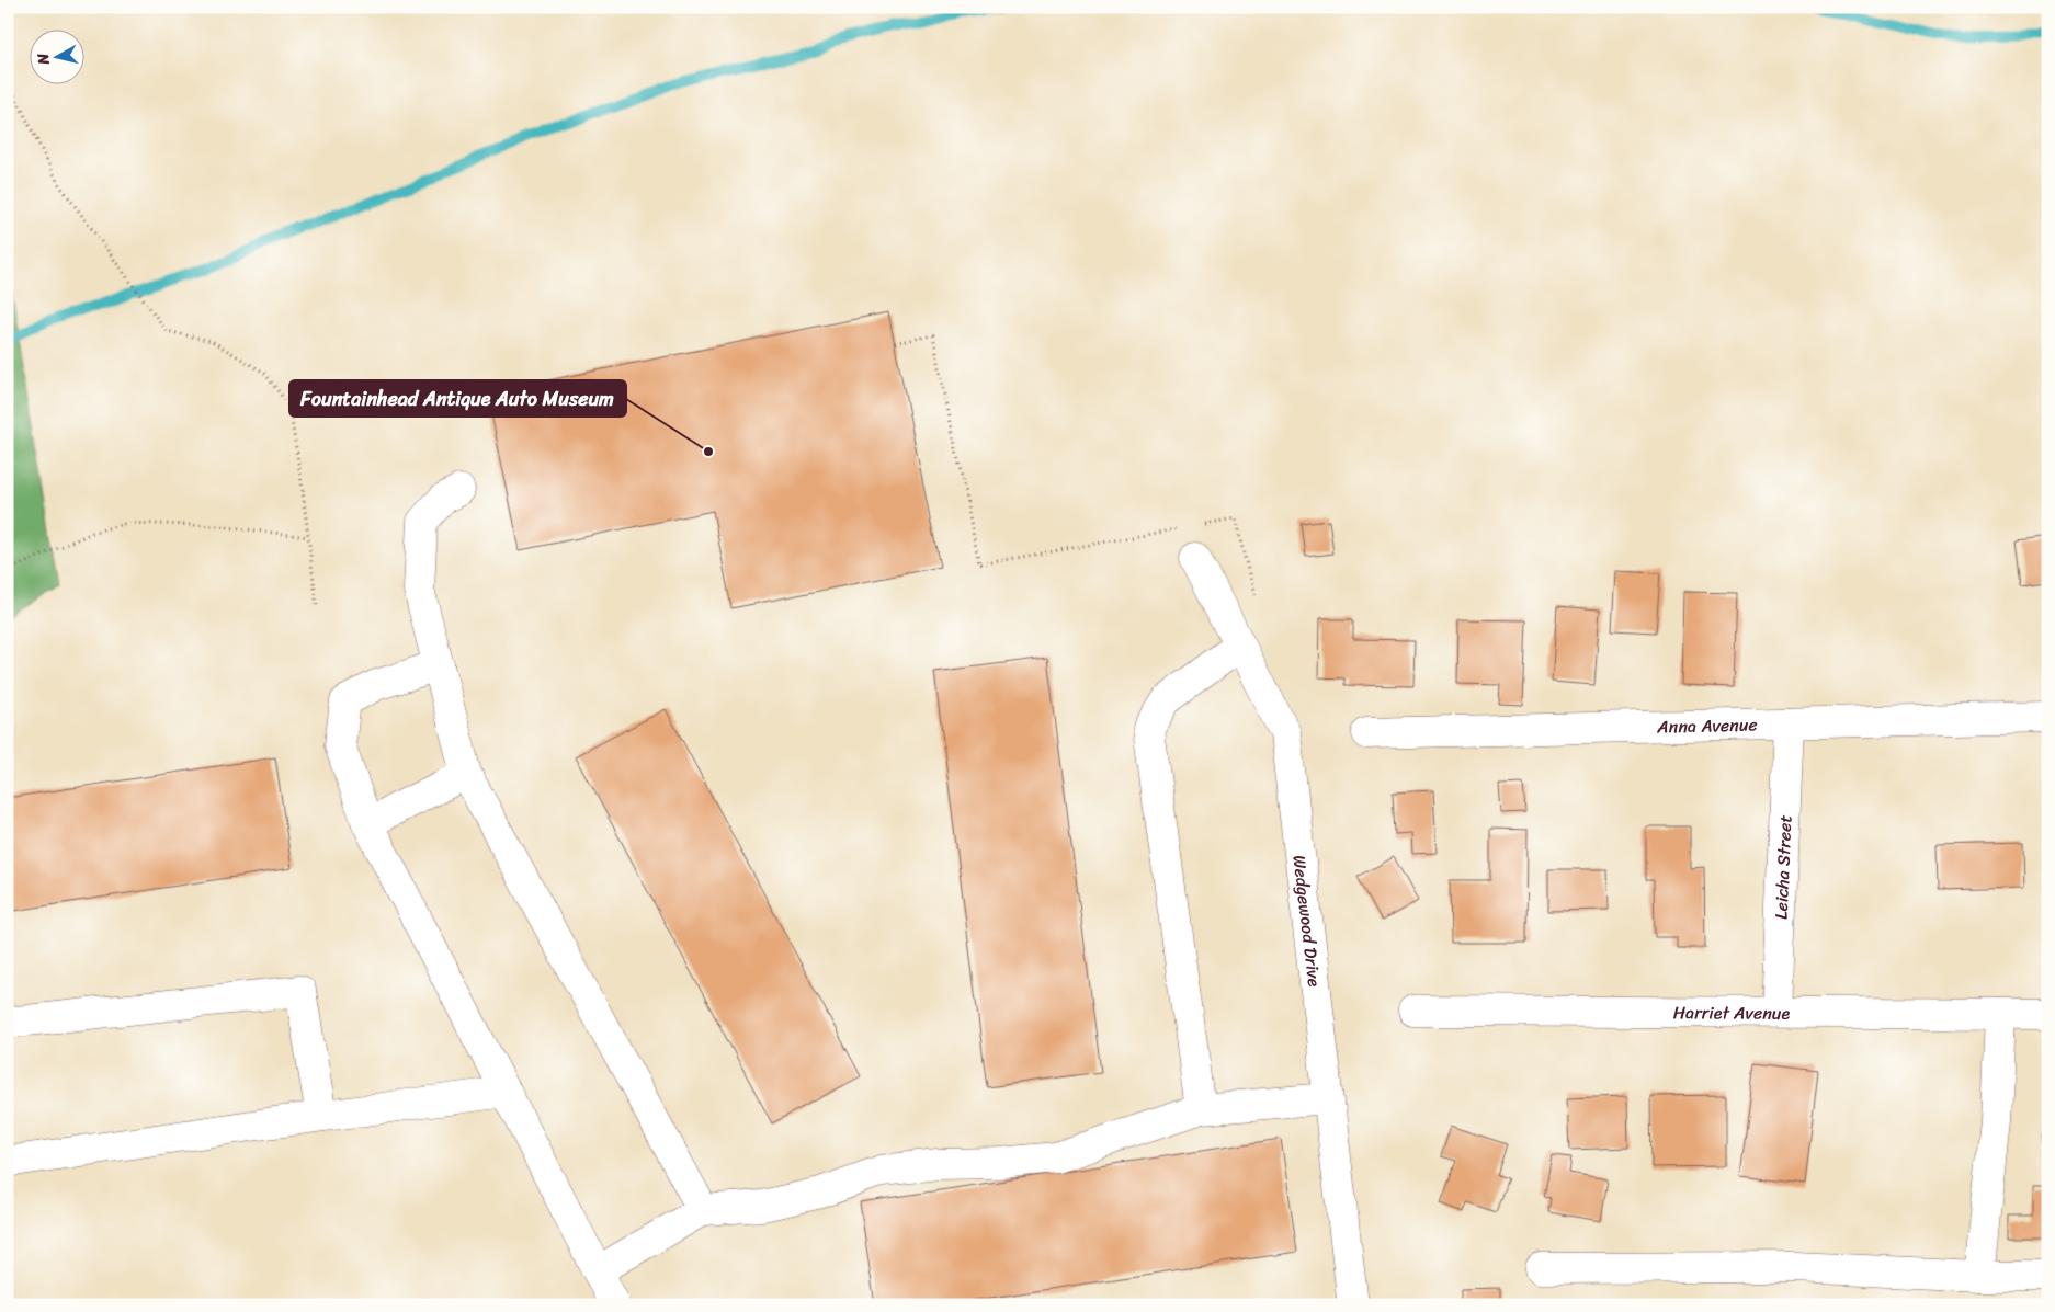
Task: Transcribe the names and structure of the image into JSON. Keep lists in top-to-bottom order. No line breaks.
{"streets":{"street":["Anna Avenue","Leicha Street","Wedgewood Drive","Harriet Avenue"]},"crossings":[["Anna Avenue","Leicha Street"],["Leicha Street","Harriet Avenue"]],"places":["Fountainhead Antique Auto Museum"],"north":"left"}
